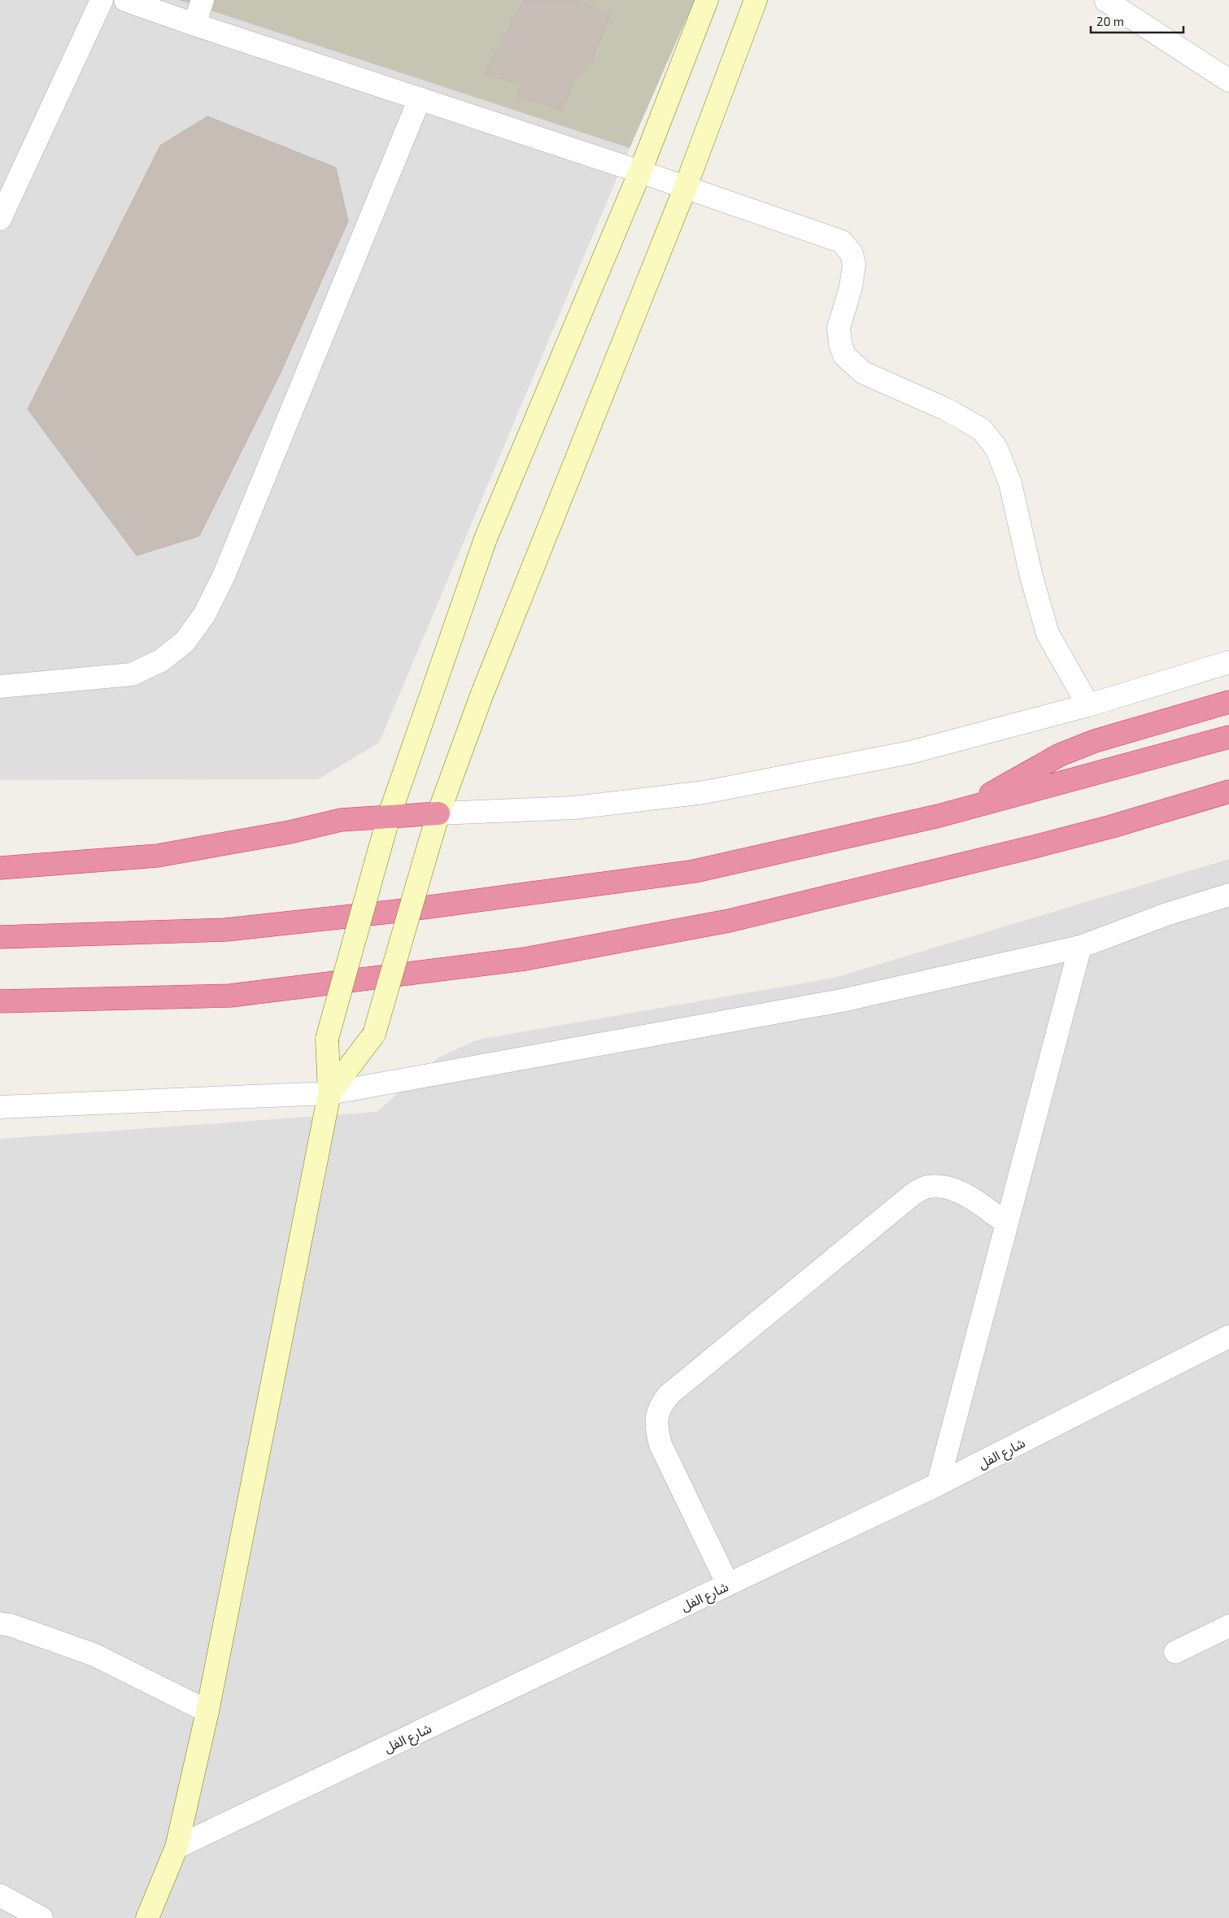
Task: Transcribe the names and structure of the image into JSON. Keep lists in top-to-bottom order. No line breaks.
{"streets":{"street":["شارع الفل"]},"scale_bar":"20 m"}
